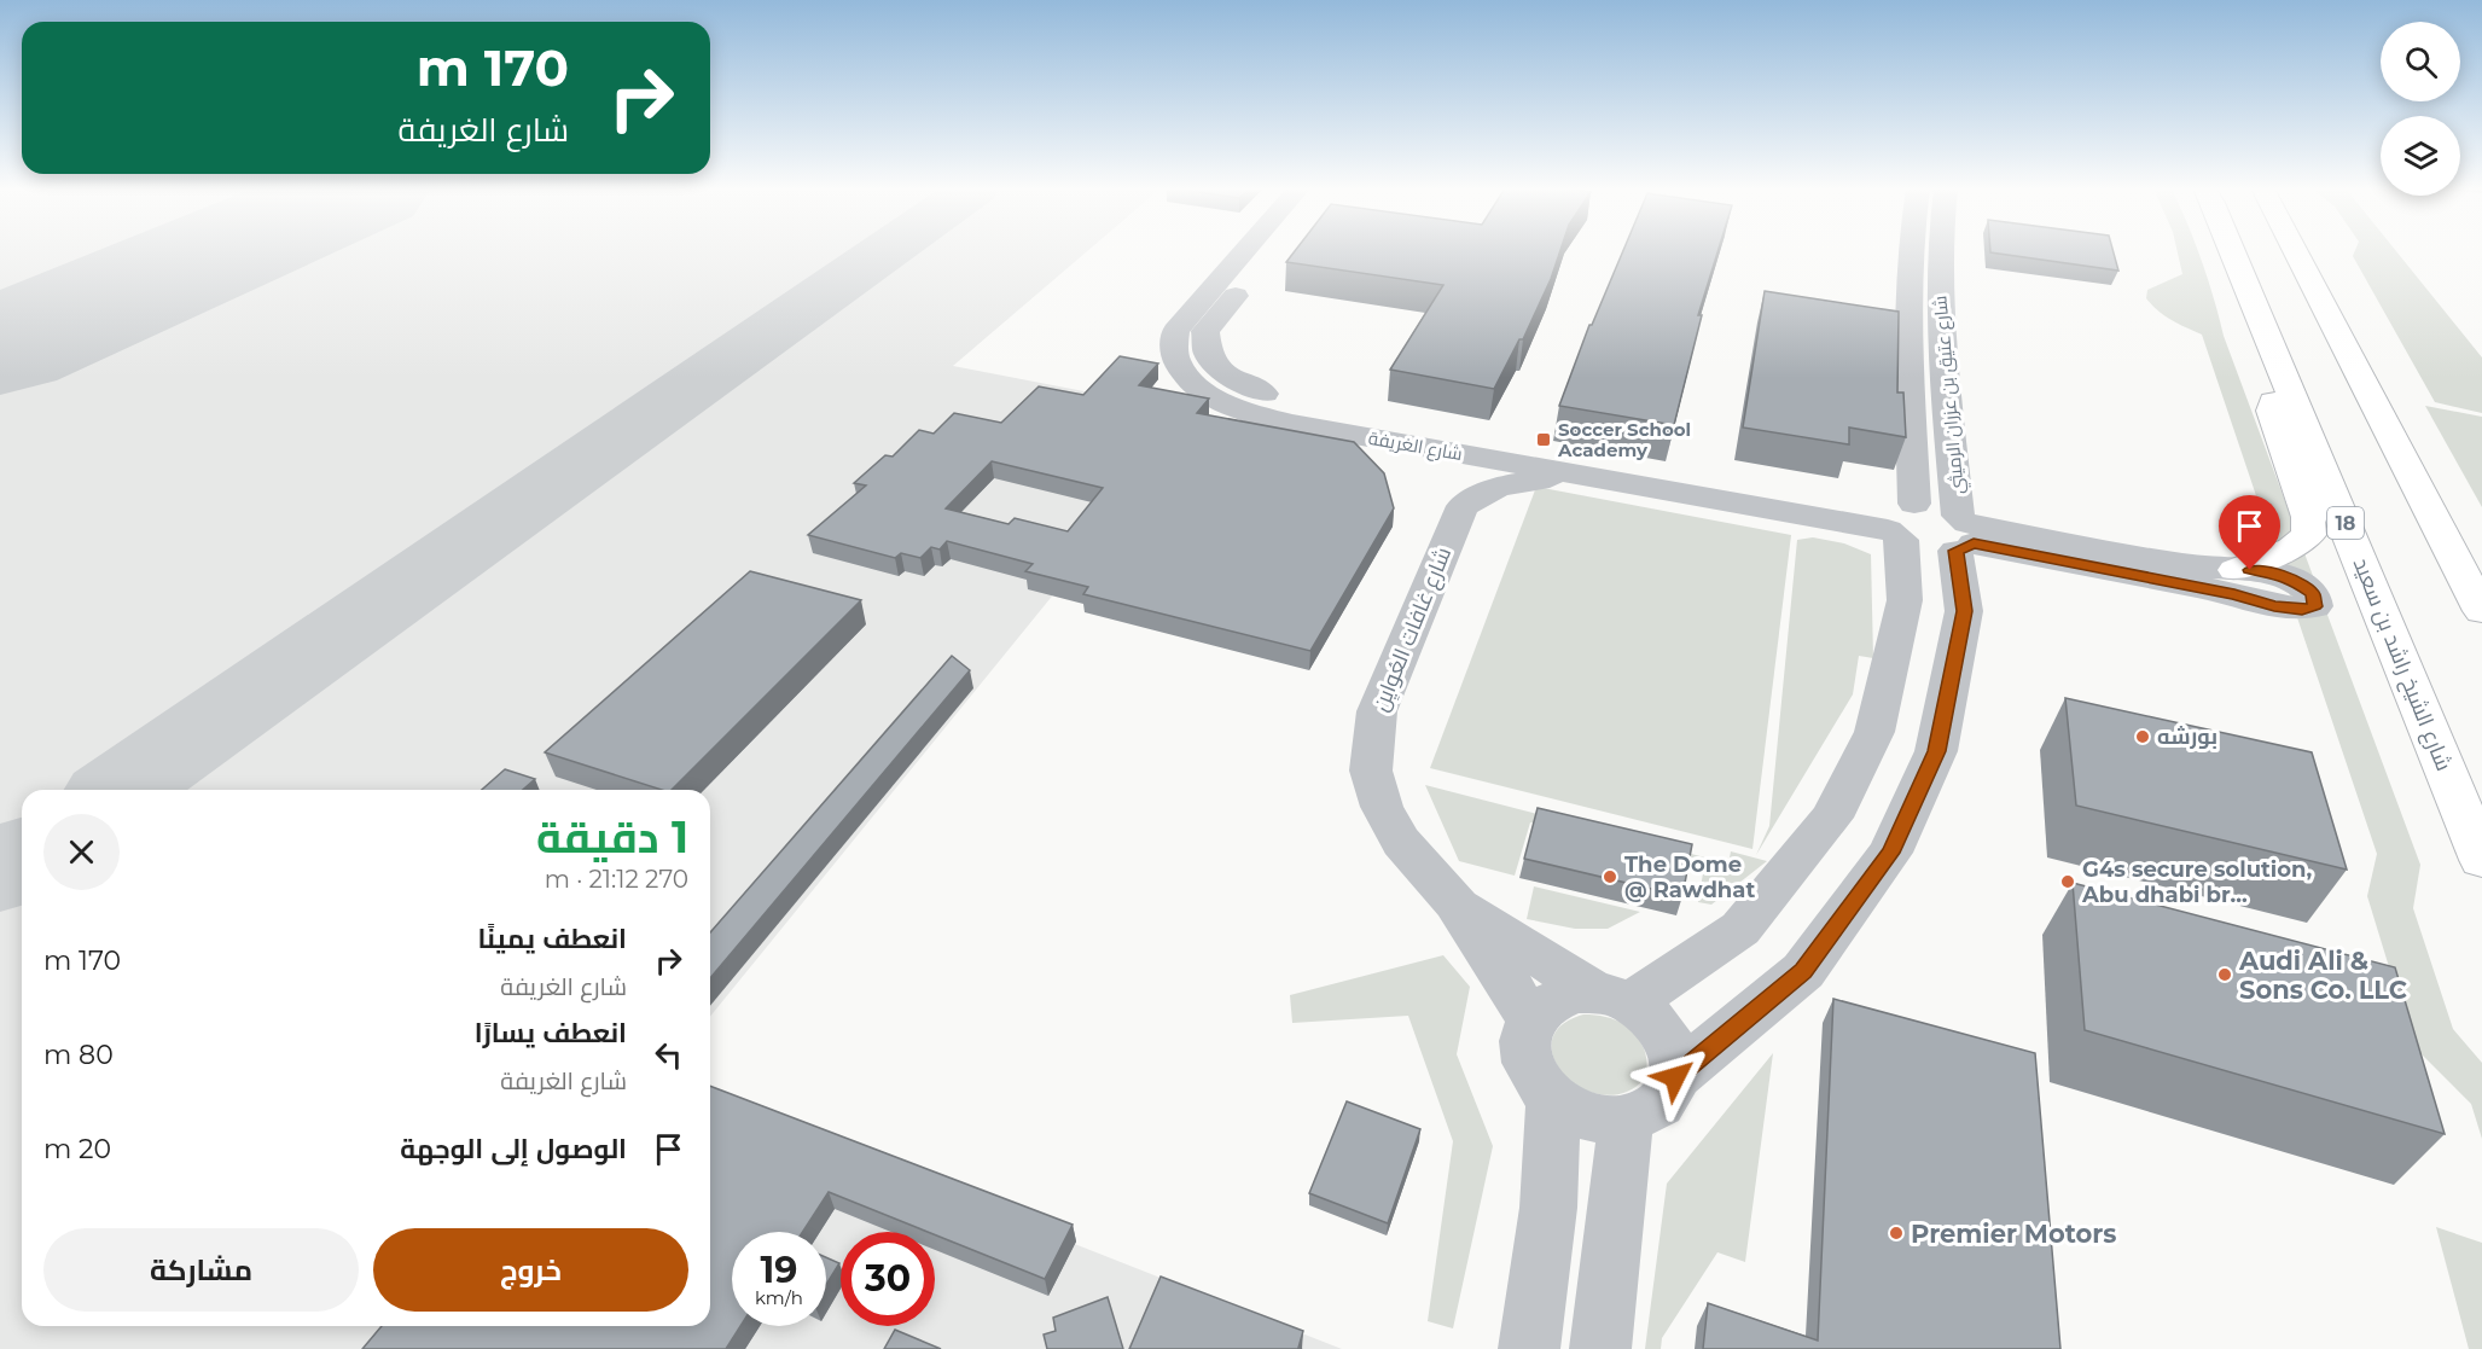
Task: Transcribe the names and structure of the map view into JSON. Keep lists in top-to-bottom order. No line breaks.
{"streets":{"main road":["18","شارع الشيخ راشد بن سعيد"],"street":["شارع عتيق بن عزران الرميثي","شارع الغريفة","شارع غافات العُوايِن"]},"crossings":[["شارع عتيق بن عزران الرميثي","شارع الغريفة"],["شارع عتيق بن عزران الرميثي","شارع غافات العُوايِن"]],"places":{"transit":["Soccer School Academy"],"other":["بورشه","The Dome @ Rawdhat","G4s secure solution, Abu dhabi br...","Audi Ali & Sons Co. LLC","Premier Motors"]},"page":{"turn":["170 m","شارع الغريفة"],"heading":["1 دقيقة","270 m · 21:12"],"list":[{"name":"انعطف يمينًا","note":"شارع الغريفة","value":"170 m"},{"name":"انعطف يسارًا","note":"شارع الغريفة","value":"80 m"},{"name":"الوصول إلى الوجهة","value":"20 m"}],"buttons":["خروج","مشاركة"],"speed":"19 km/h","limit":"30"}}
